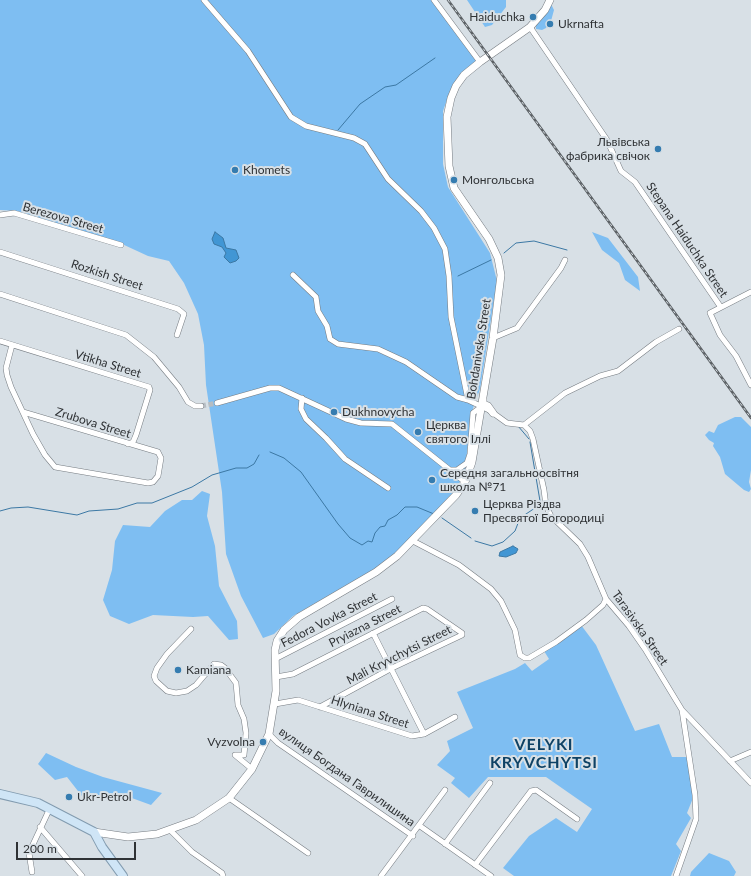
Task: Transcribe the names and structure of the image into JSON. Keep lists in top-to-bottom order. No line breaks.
{"streets":{"main road":["Bohdanivska Street"],"street":["Berezova Street","Stepana Haiduchka Street","Rozkish Street","Vtikha Street","Zrubova Street","Fedora Vovka Street","Pryiazna Street","Tarasivska Street","Mali Kryvchytsi Street","Hlyniana Street","вулиця Богдана Гаврилишина"]},"crossings":[["Stepana Haiduchka Street","Bohdanivska Street"],["Bohdanivska Street","Fedora Vovka Street"],["Bohdanivska Street","Pryiazna Street"],["Bohdanivska Street","Hlyniana Street"],["Bohdanivska Street","вулиця Богдана Гаврилишина"],["Vtikha Street","Zrubova Street"],["Pryiazna Street","Mali Kryvchytsi Street"],["Mali Kryvchytsi Street","Hlyniana Street"]],"districts":["VELYKI KRYVCHYTSI"],"places":["Haiduchka","Ukrnafta","Львівська фабрика свічок","Khomets","Монгольська","Dukhnovycha","Церква святого Іллі","Середня загальноосвітня школа №71","Церква Різдва Пресвятої Богородиці","Kamiana","Vyzvolna","Ukr-Petrol"],"scale_bar":"200 m"}
